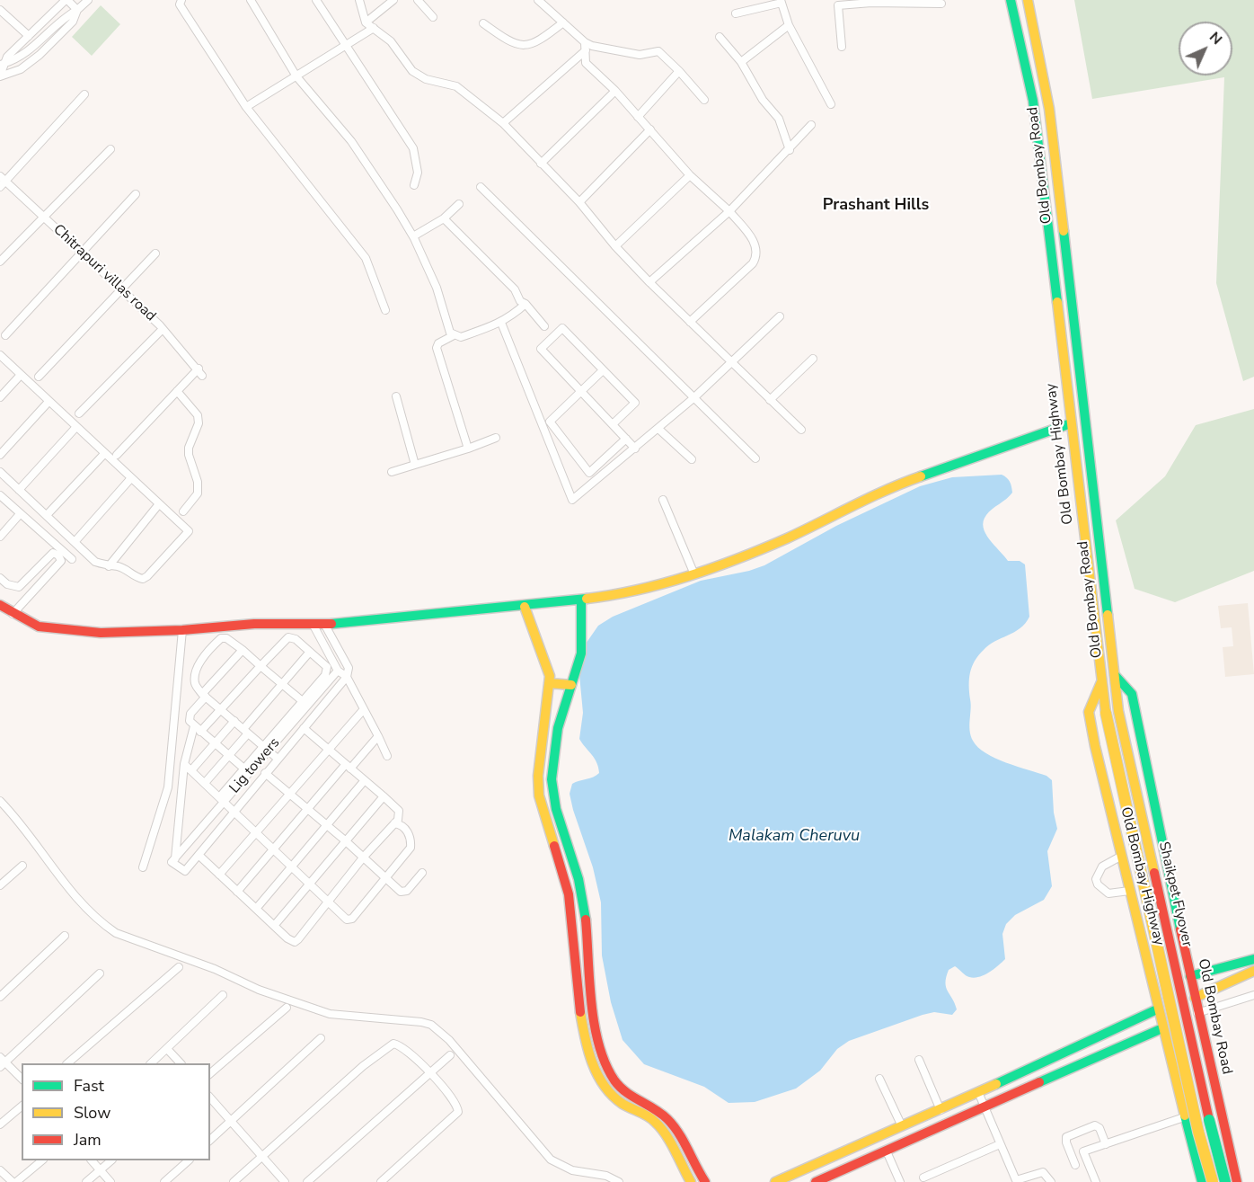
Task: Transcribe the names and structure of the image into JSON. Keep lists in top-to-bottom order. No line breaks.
{"streets":{"main road":["Old Bombay Road","Old Bombay Highway","Shaikpet Flyover"],"street":["Chitrapuri villas road","Lig towers"]},"crossings":[["Old Bombay Road","Shaikpet Flyover"],["Old Bombay Highway","Shaikpet Flyover"]],"districts":["Prashant Hills"],"water":["Malakam Cheruvu"],"legend":["Fast","Slow","Jam"],"north":"top right"}
